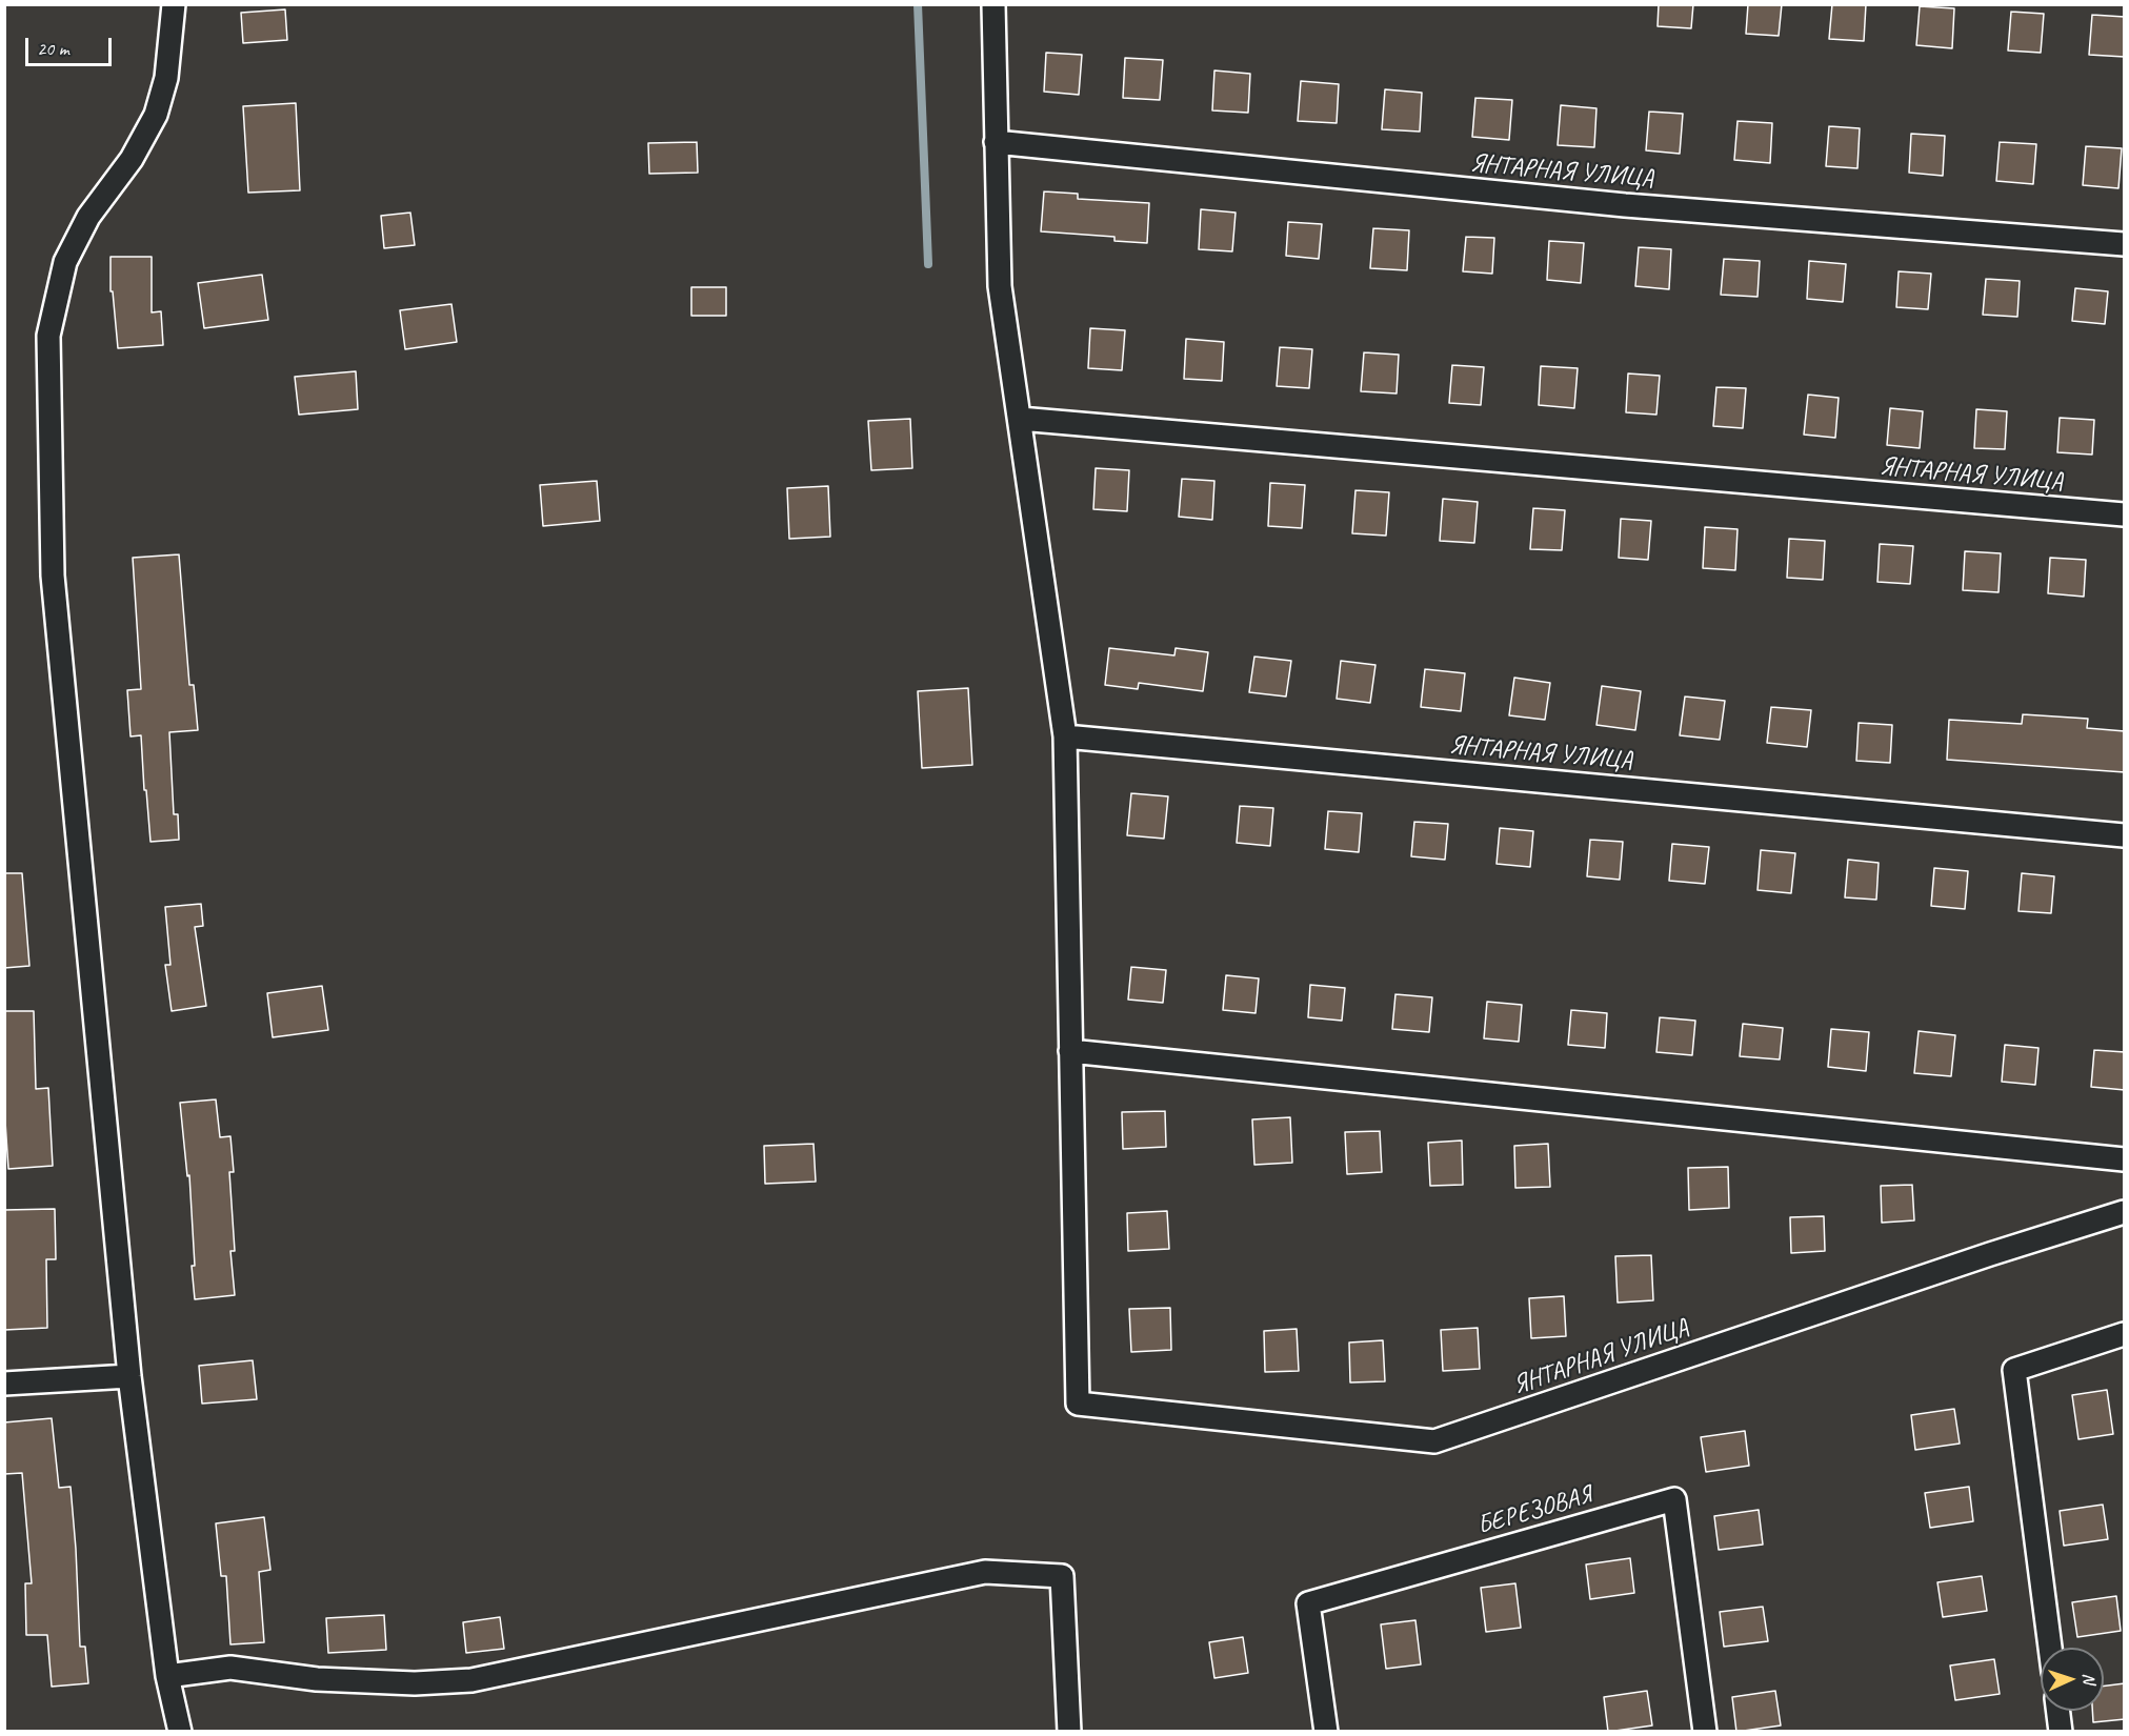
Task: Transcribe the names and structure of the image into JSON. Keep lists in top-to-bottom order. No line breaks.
{"streets":{"street":["ЯНТАРНАЯ УЛИЦА","БЕРЕЗОВАЯ"]},"scale_bar":"20 m","north":"right"}
